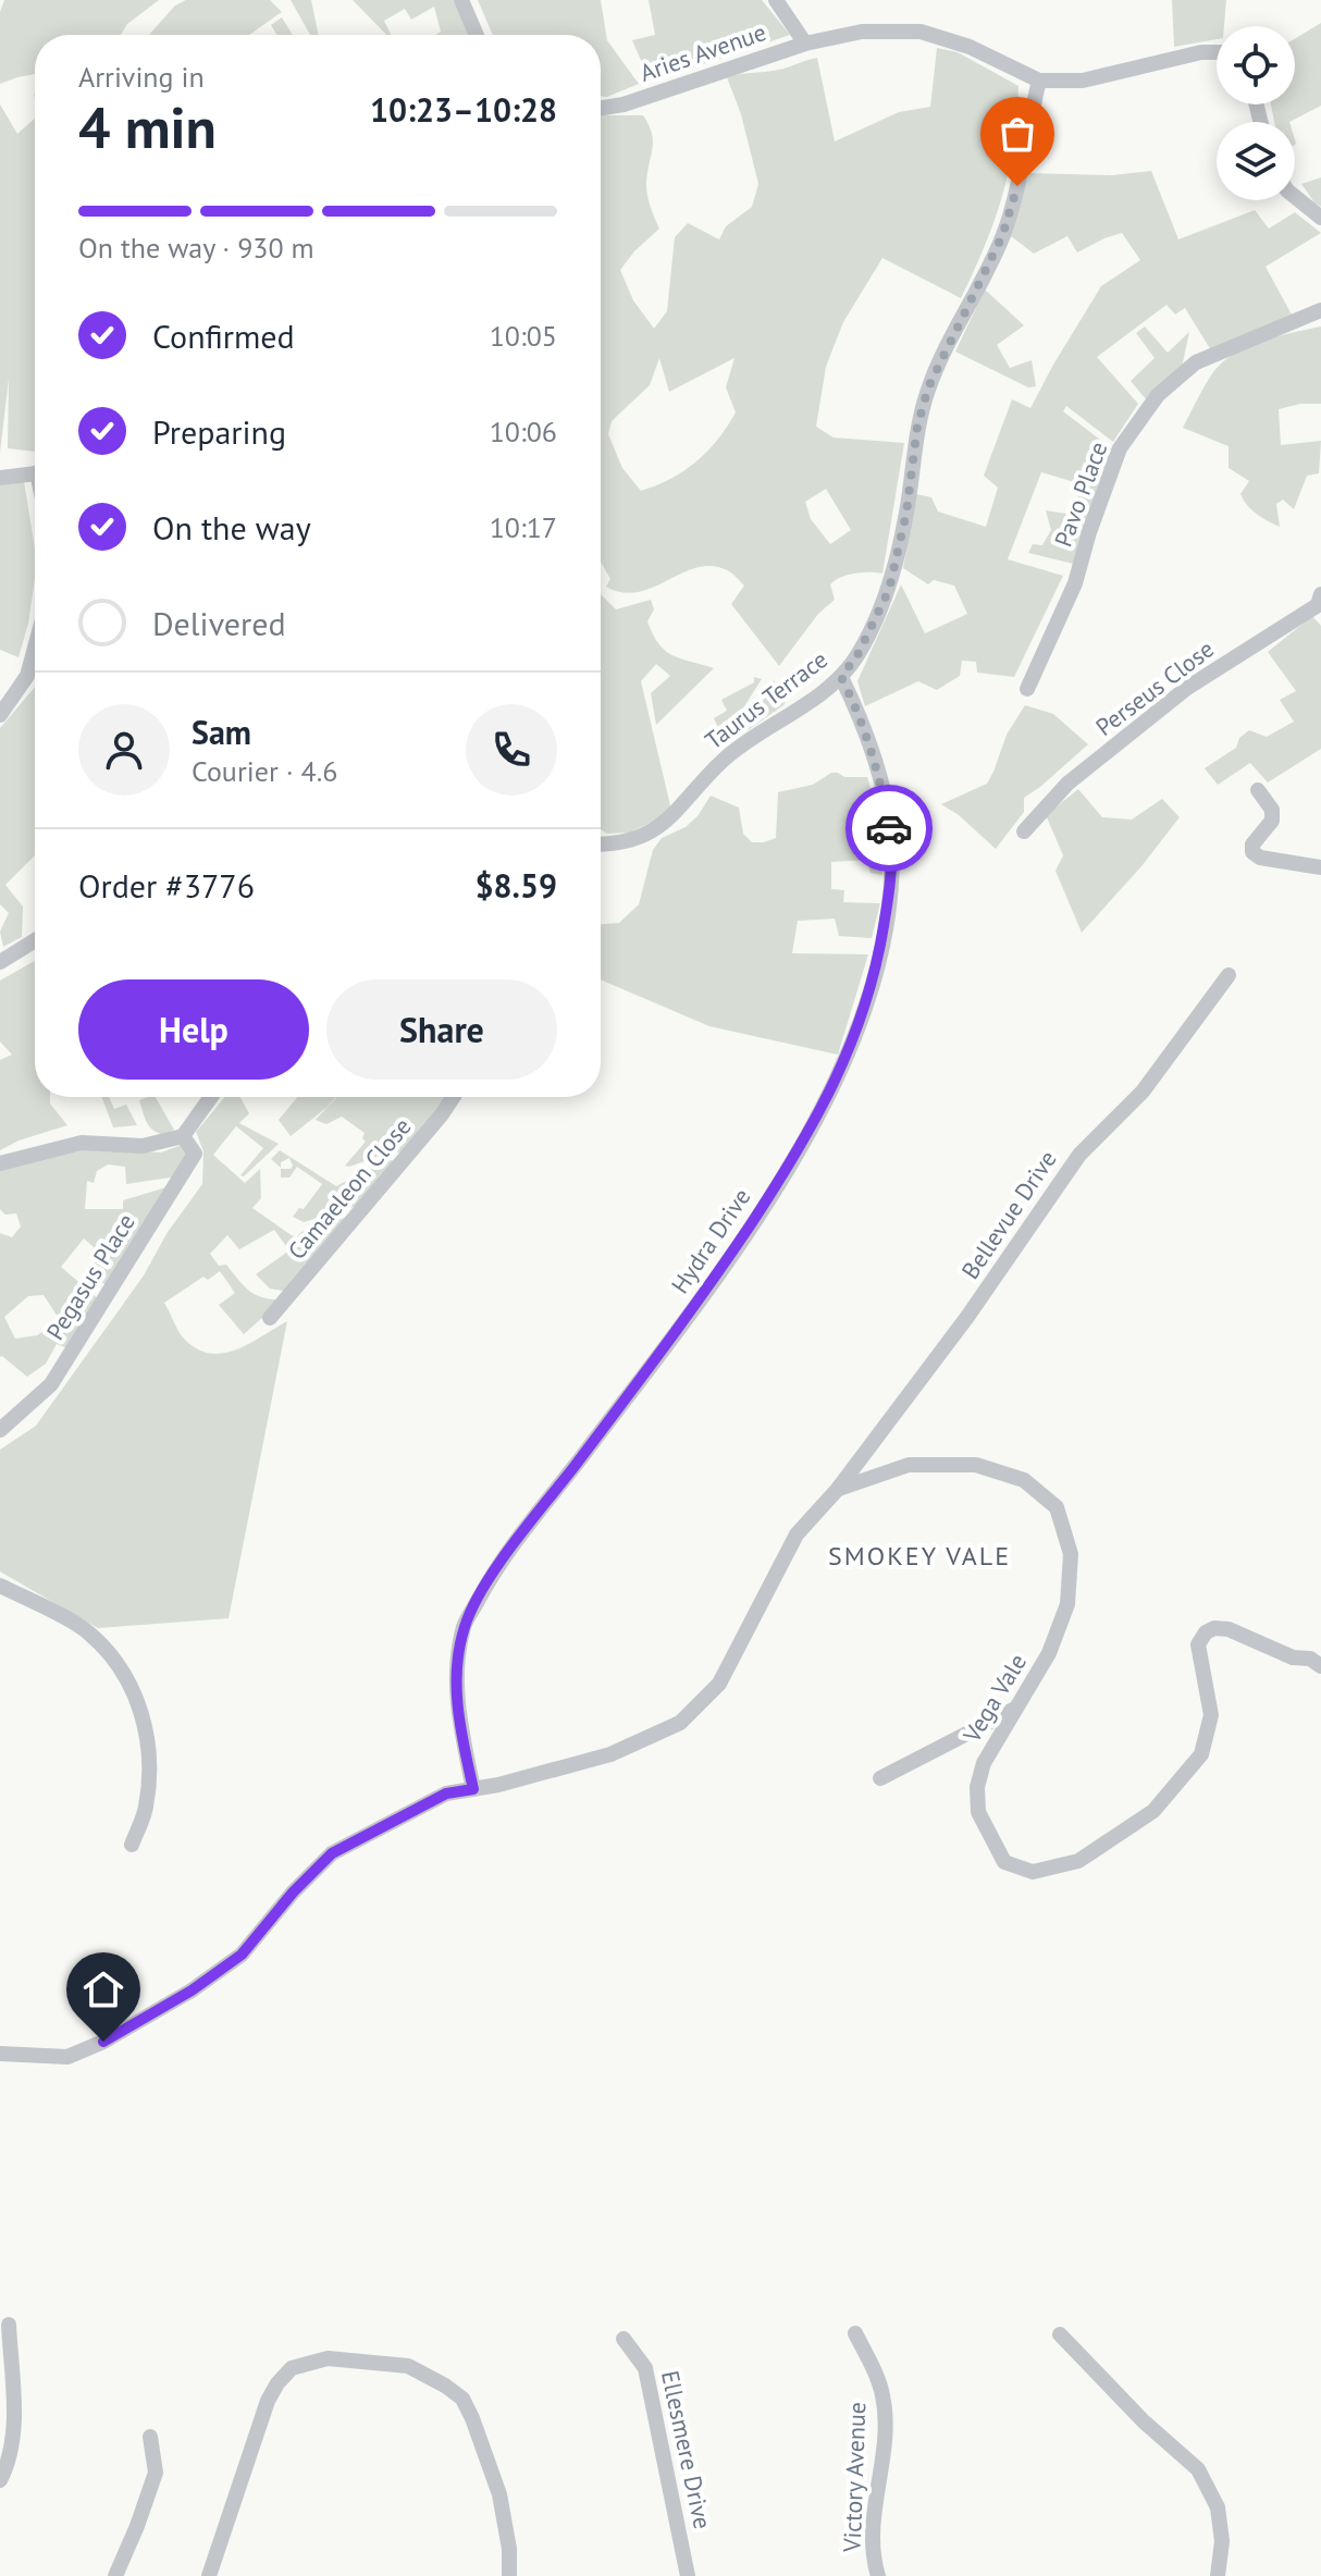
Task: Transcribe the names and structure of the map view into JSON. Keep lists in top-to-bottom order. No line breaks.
{"streets":{"street":["Aries Avenue","Pavo Place","Perseus Close","Taurus Terrace","Camaeleon Close","Bellevue Drive","Hydra Drive","Pegasus Place","Vega Vale","Ellesmere Drive","Victory Avenue"]},"crossings":[["Aries Avenue","Taurus Terrace"],["Taurus Terrace","Hydra Drive"],["Bellevue Drive","Hydra Drive"],["Bellevue Drive","Vega Vale"]],"districts":["SMOKEY VALE"],"page":{"heading":["4 min","Arriving in","10:23–10:28"],"panel":["Sam","Courier · 4.6","Order #3776","$8.59"],"bar":"On the way · 930 m","list":[["Confirmed","10:05"],["Preparing","10:06"],["On the way","10:17"],"Delivered"],"buttons":["Help","Share"]}}
